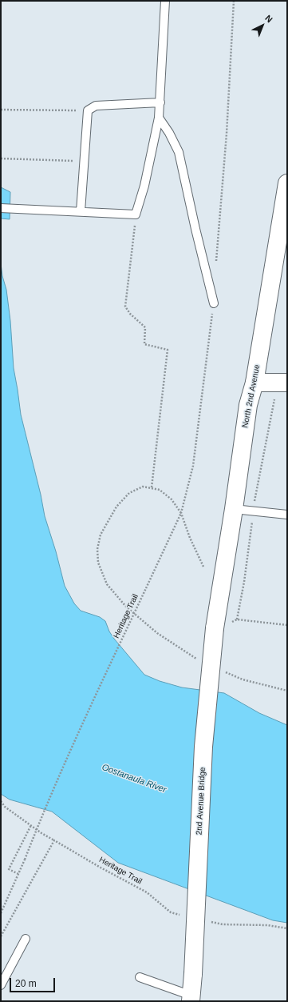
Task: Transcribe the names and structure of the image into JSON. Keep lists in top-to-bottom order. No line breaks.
{"streets":{"main road":["North 2nd Avenue","2nd Avenue Bridge"],"path":["Heritage Trail"]},"crossings":[["North 2nd Avenue","2nd Avenue Bridge"]],"water":["Oostanaula River"],"scale_bar":"20 m","north":"top right"}
